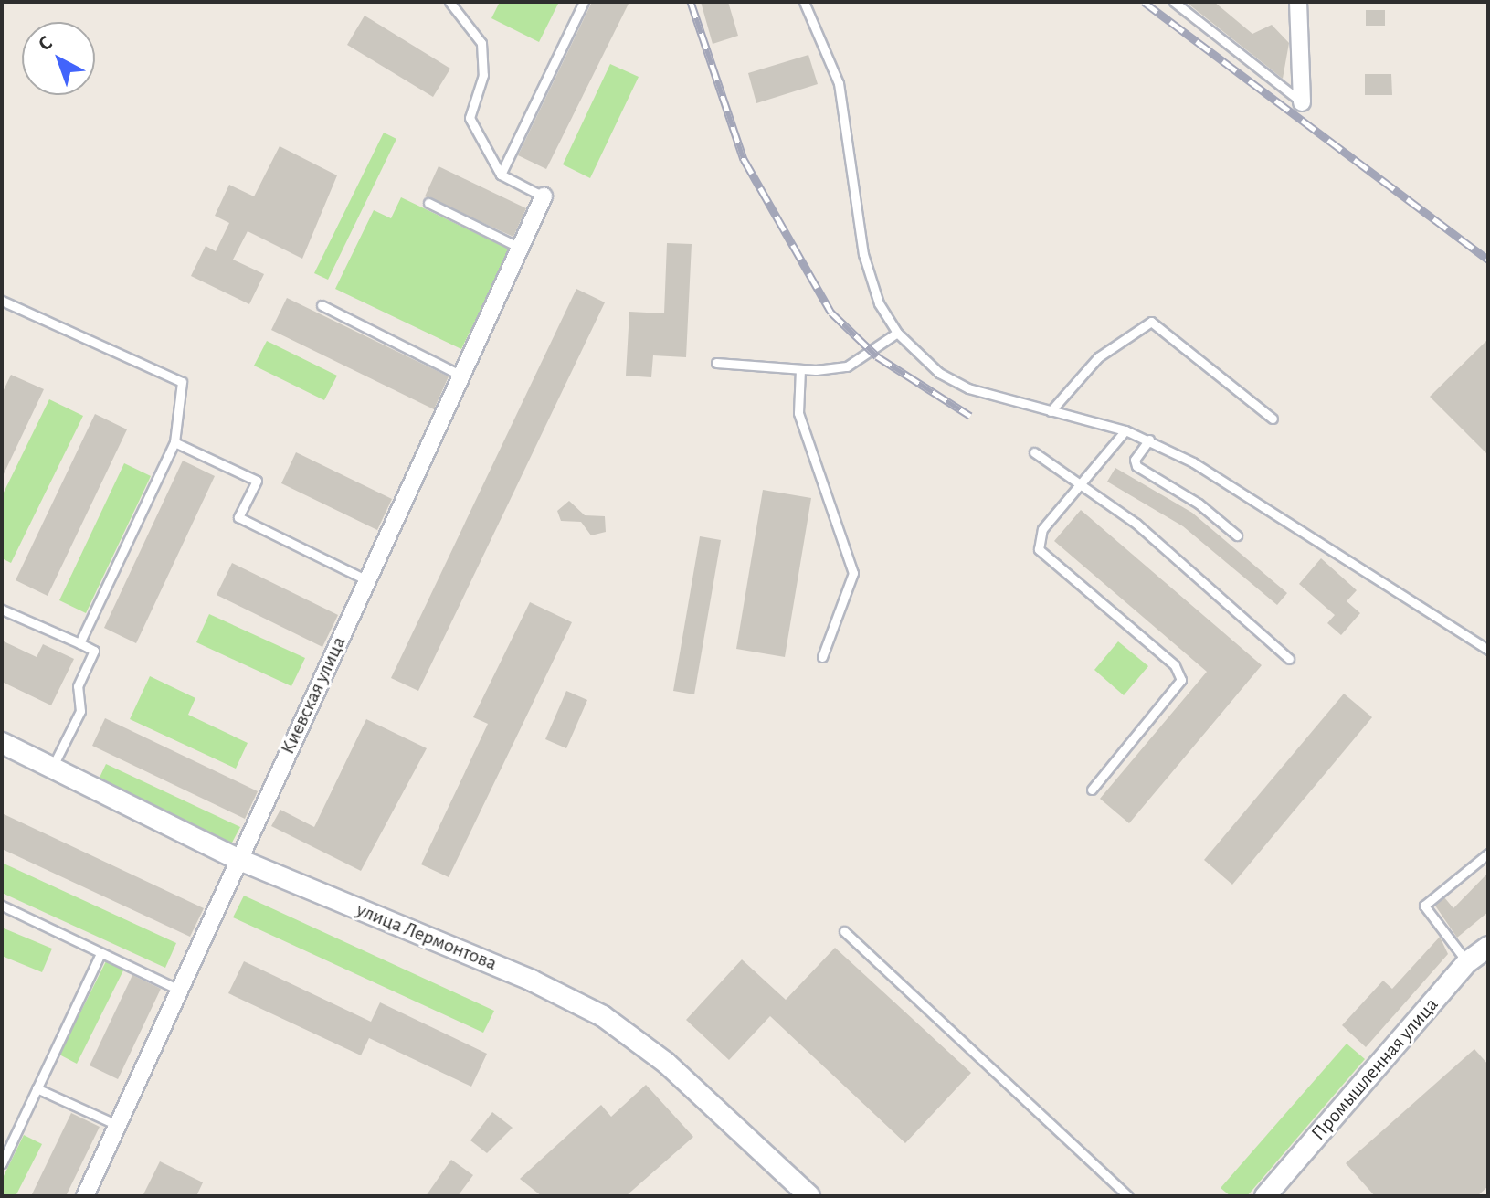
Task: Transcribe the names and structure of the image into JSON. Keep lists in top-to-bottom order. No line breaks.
{"streets":{"street":["Киевская улица","улица Лермонтова","Промышленная улица"]},"crossings":[["Киевская улица","улица Лермонтова"]],"north":"top left"}
